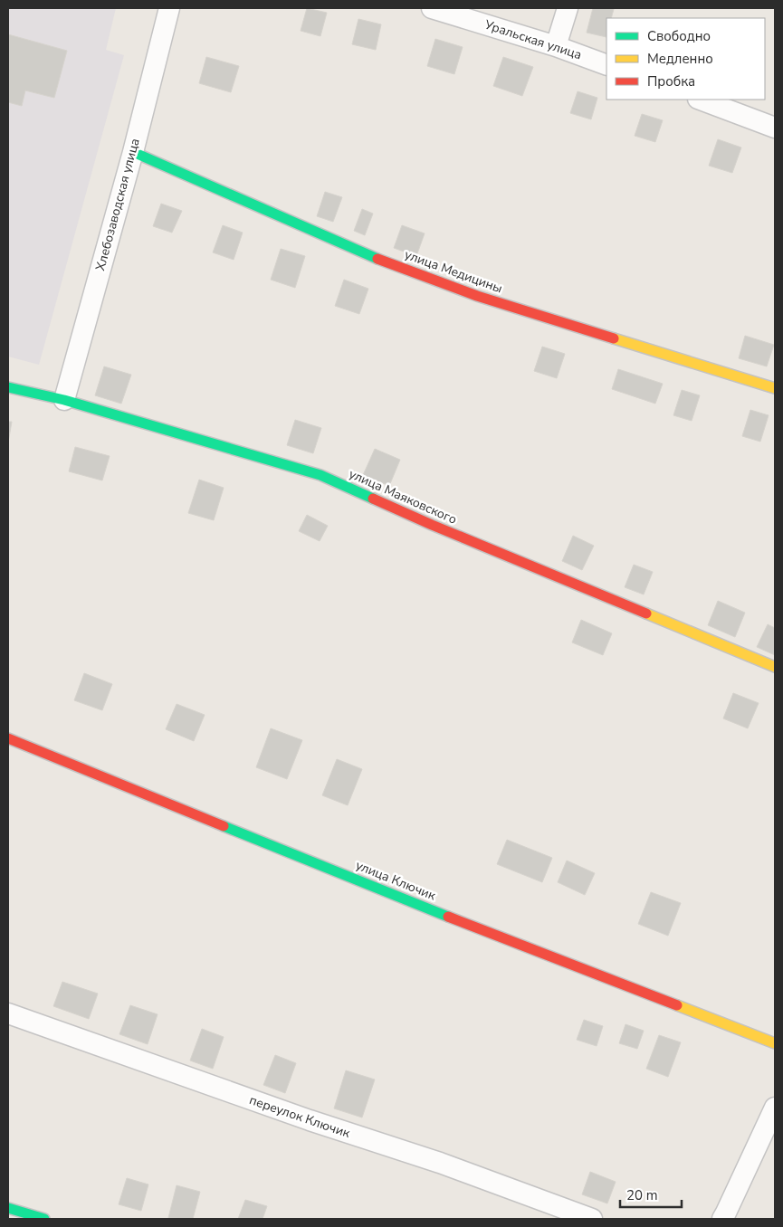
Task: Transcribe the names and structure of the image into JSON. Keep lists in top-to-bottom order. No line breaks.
{"streets":{"street":["Уральская улица","Хлебозаводская улица","улица Медицины","улица Маяковского","улица Ключик","переулок Ключик"]},"crossings":[["Хлебозаводская улица","улица Медицины"],["Хлебозаводская улица","улица Маяковского"]],"legend":["Свободно","Медленно","Пробка"],"scale_bar":"20 m"}
